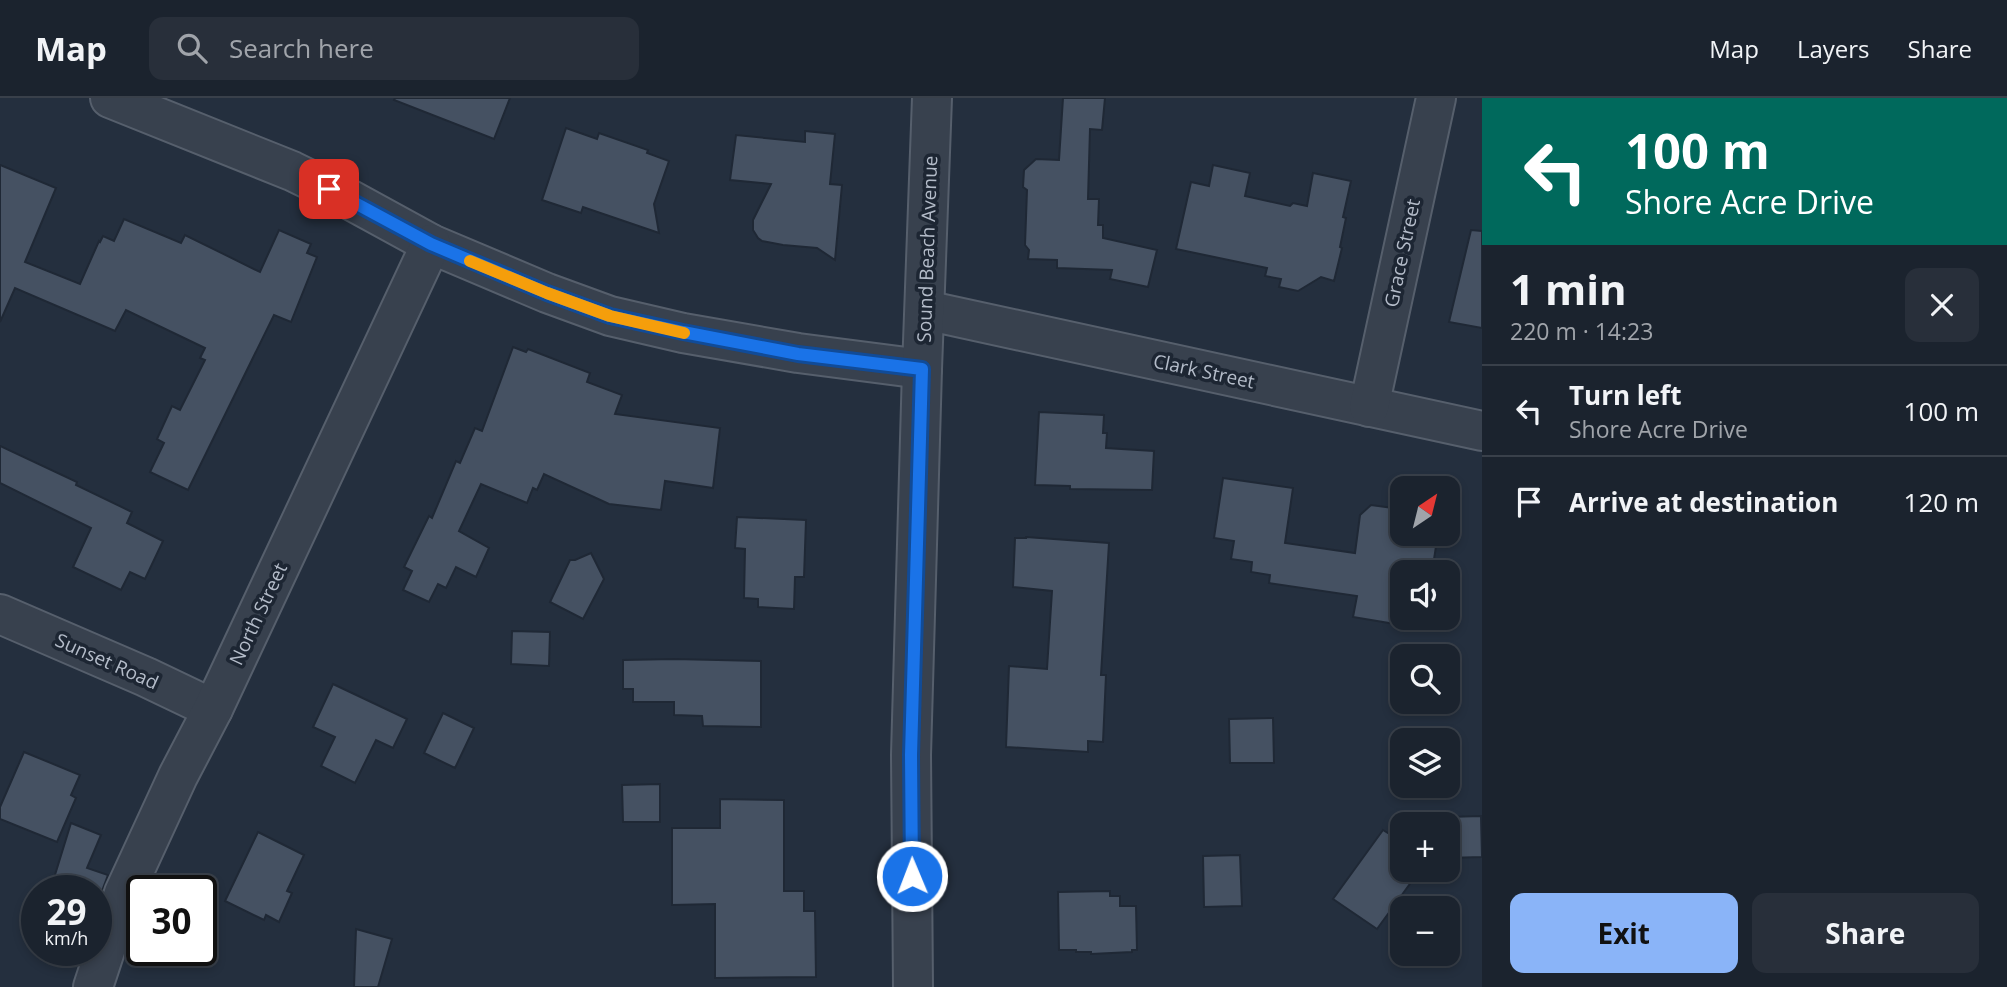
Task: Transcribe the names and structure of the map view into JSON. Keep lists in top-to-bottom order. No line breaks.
{"streets":{"street":["Sound Beach Avenue","Grace Street","Clark Street","North Street","Sunset Road"]},"crossings":[["Sound Beach Avenue","Clark Street"],["Grace Street","Clark Street"],["North Street","Sunset Road"]],"north":"top right","page":{"header":"Map","search":"Search here","nav":["Map","Layers","Share"],"turn":["100 m","Shore Acre Drive"],"heading":["1 min","220 m · 14:23"],"list":[{"name":"Turn left","note":"Shore Acre Drive","value":"100 m"},{"name":"Arrive at destination","value":"120 m"}],"map_buttons":["+","−"],"speed":"29 km/h","limit":"30","buttons":["Exit","Share"]}}
